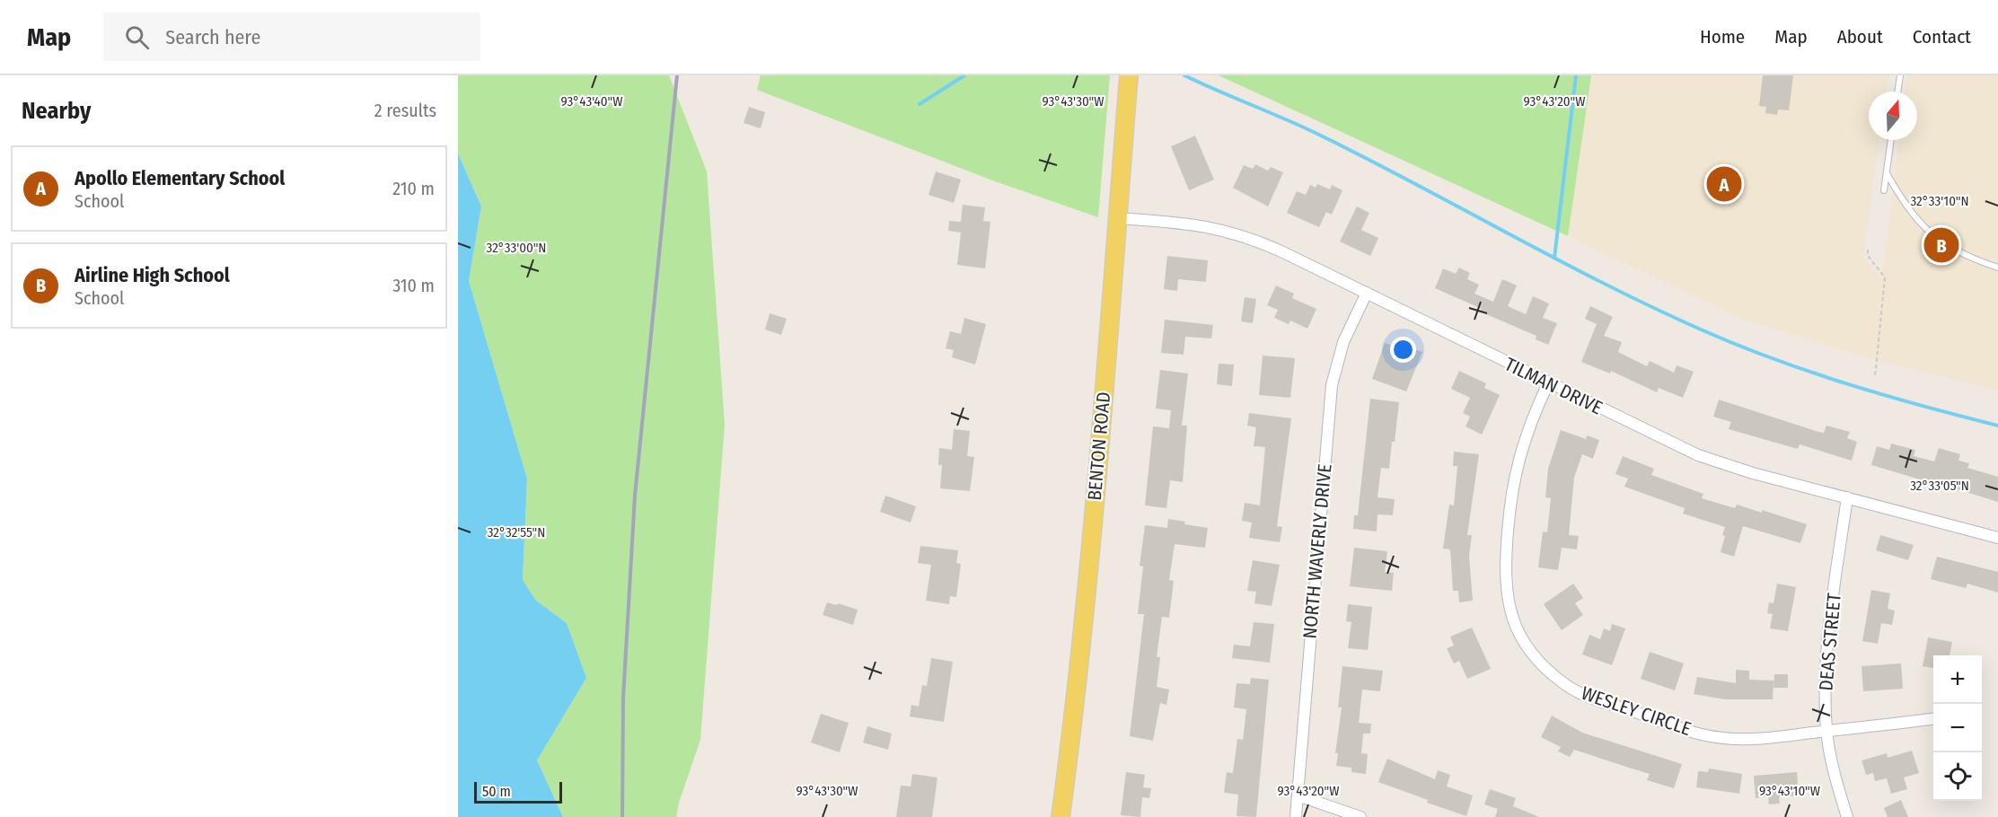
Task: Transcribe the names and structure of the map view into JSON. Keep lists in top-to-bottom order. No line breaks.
{"streets":{"main road":["BENTON ROAD"],"street":["TILMAN DRIVE","NORTH WAVERLY DRIVE","DEAS STREET","WESLEY CIRCLE"]},"crossings":[["TILMAN DRIVE","BENTON ROAD"],["TILMAN DRIVE","NORTH WAVERLY DRIVE"],["TILMAN DRIVE","DEAS STREET"],["TILMAN DRIVE","WESLEY CIRCLE"],["DEAS STREET","WESLEY CIRCLE"]],"scale_bar":"50 m","north":"top","page":{"header":"Map","search":"Search here","nav":["Home","Map","About","Contact"],"heading":["Nearby","2 results"],"list":[{"mark":"A","name":"Apollo Elementary School","note":"School","value":"210 m"},{"mark":"B","name":"Airline High School","note":"School","value":"310 m"}],"pins":["A","B"],"map_buttons":["+","−"],"scale":"50 m"},"coordinates":["93°43'40\"W","93°43'30\"W","93°43'20\"W","32°33'10\"N","32°33'00\"N","32°33'05\"N","32°32'55\"N","93°43'10\"W"]}
